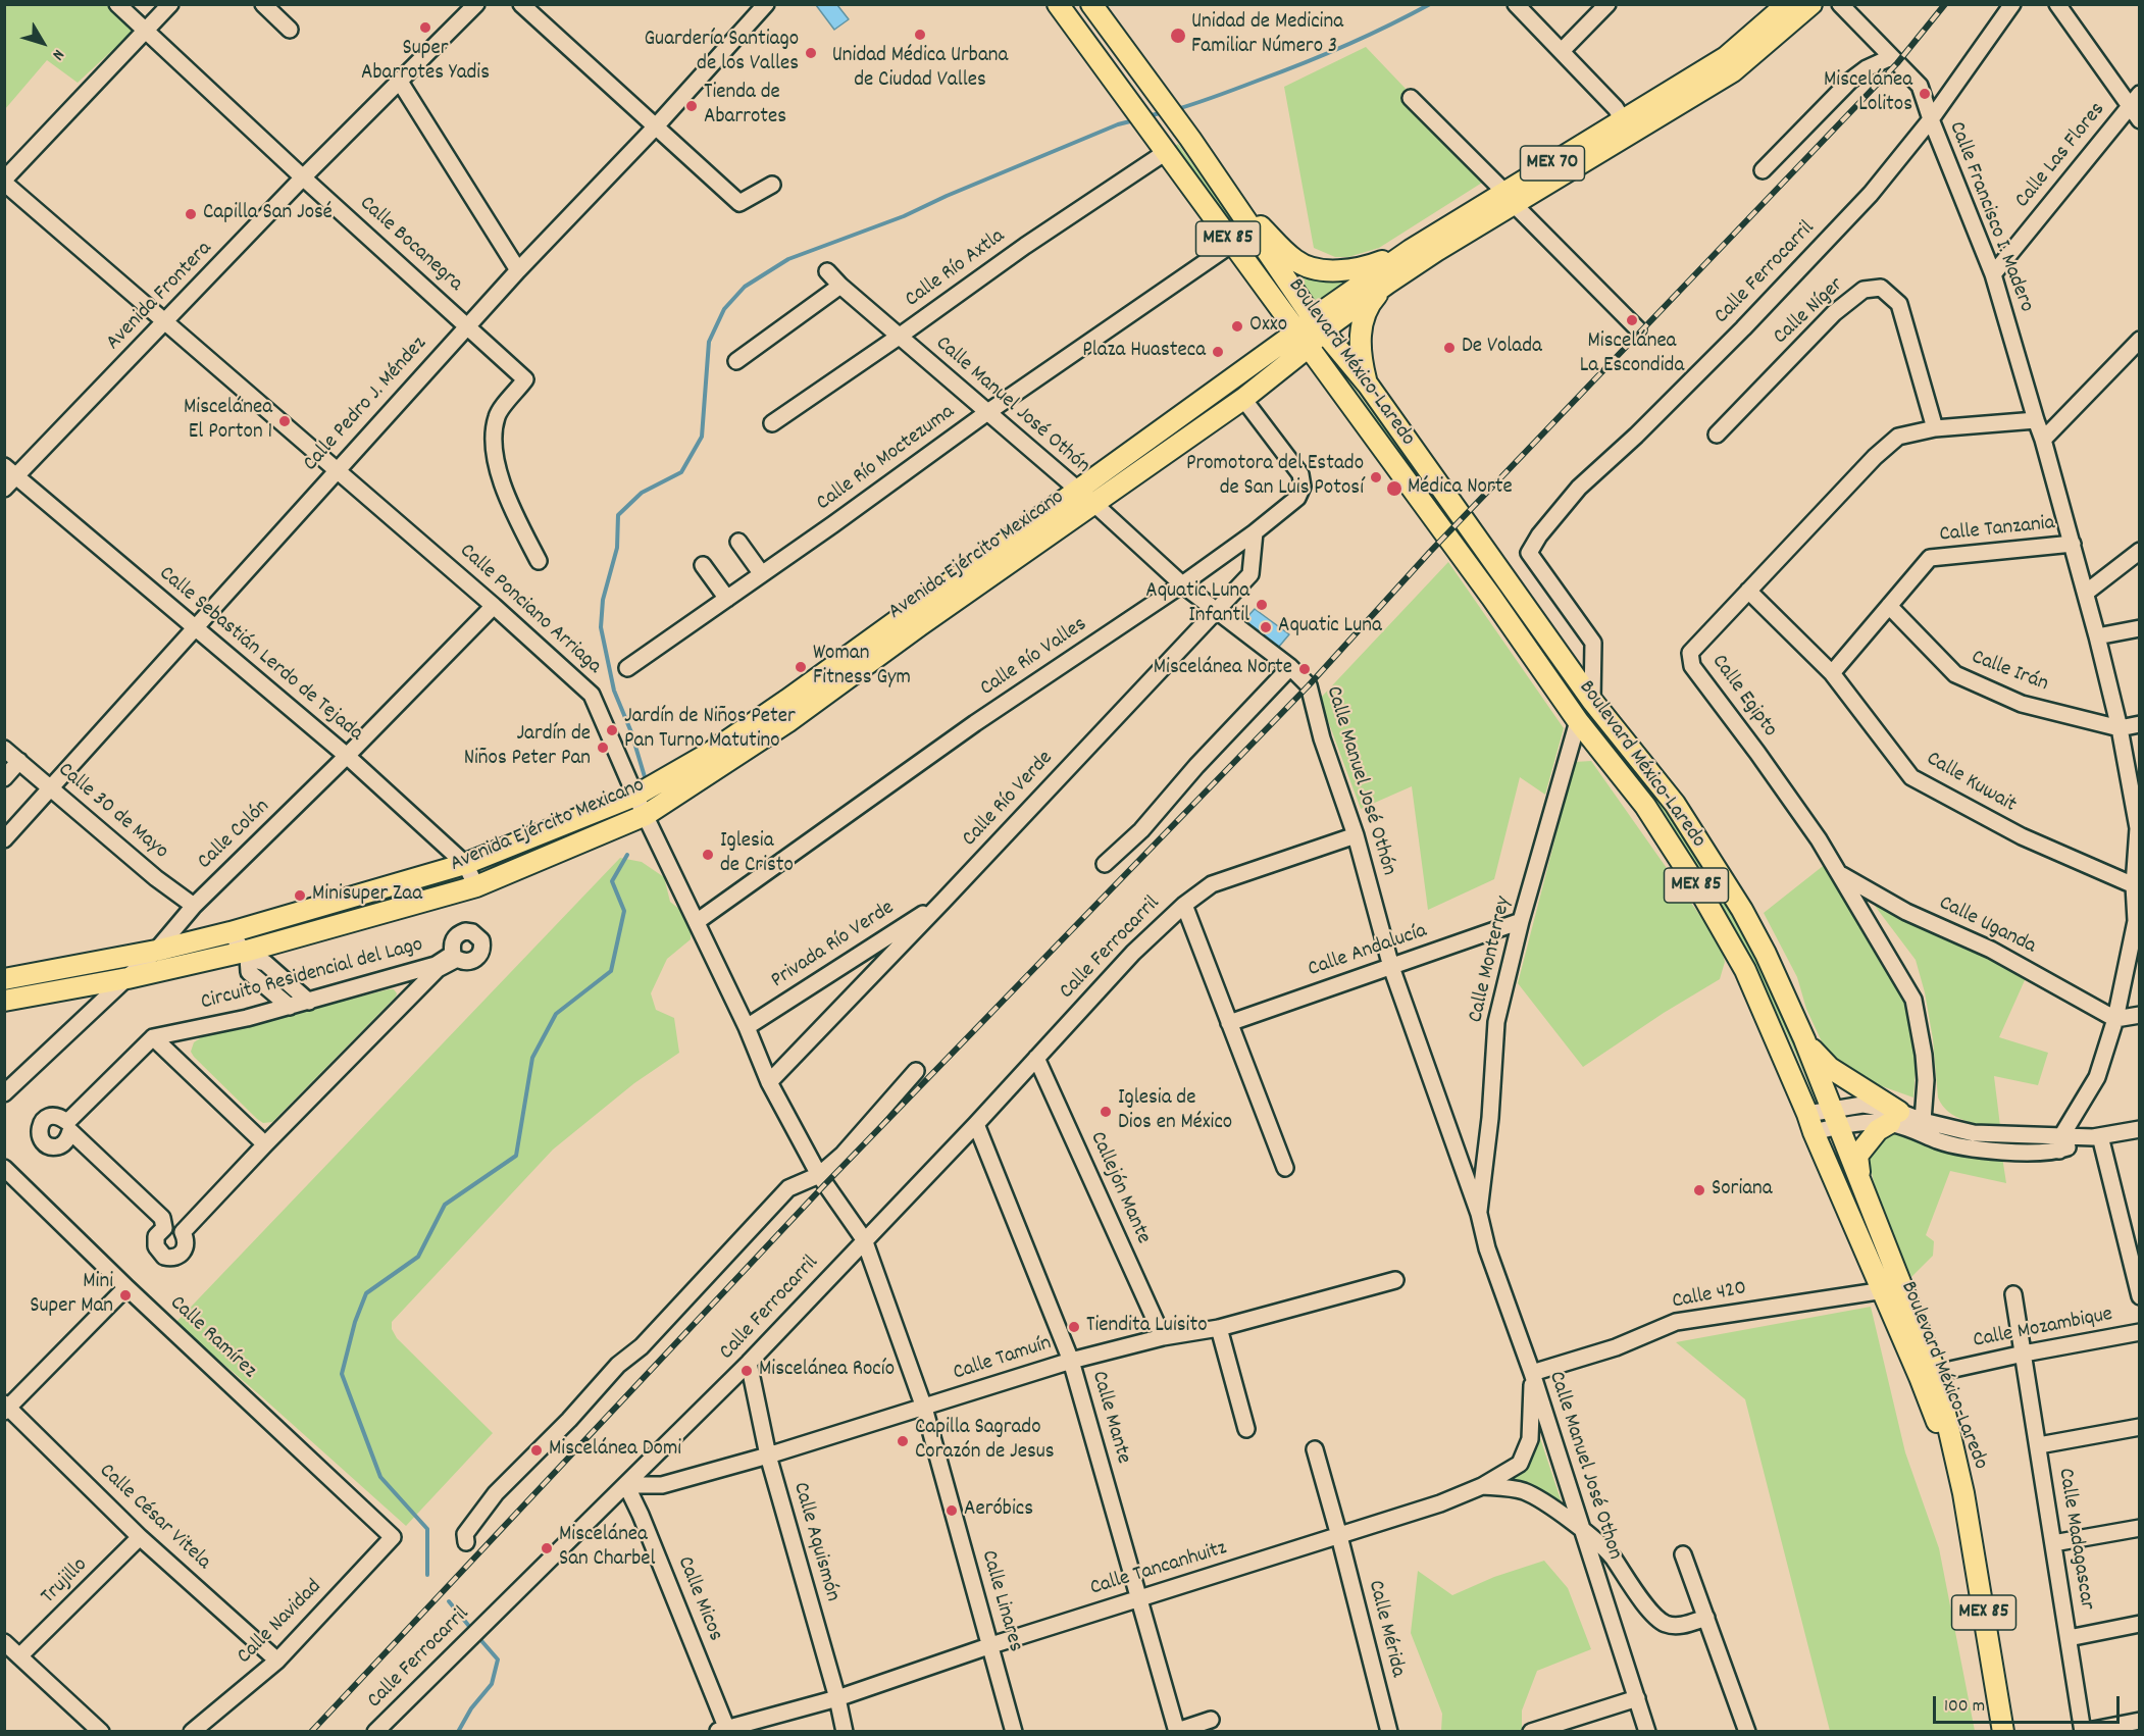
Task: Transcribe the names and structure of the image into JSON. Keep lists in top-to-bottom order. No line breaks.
{"streets":{"main road":["MEX 70","MEX 85","Boulevard México-Laredo","Avenida Ejército Mexicano"],"street":["Calle Las Flores","Calle Francisco I. Madero","Calle Bocanegra","Calle Río Axtla","Calle Ferrocarril","Avenida Frontera","Calle Níger","Calle Pedro J. Méndez","Calle Manuel José Othón","Calle Río Moctezuma","Calle Tanzania","Calle Ponciano Arriaga","Calle Sebastián Lerdo de Tejada","Calle Río Valles","Calle Irán","Calle Egipto","Calle Kuwait","Calle Río Verde","Calle 30 de Mayo","Calle Colón","Calle Uganda","Privada Río Verde","Calle Andalucía","Calle Monterrey","Circuito Residencial del Lago","Callejón Mante","Calle 420","Calle Mozambique","Calle Ramírez","Calle Tamuín","Calle Mante","Calle Manuel José Othon","Calle César Vitela","Calle Madagascar","Calle Aquismón","Calle Tancanhuitz","Trujillo","Calle Micos","Calle Linares","Calle Navidad","Calle Mérida"]},"crossings":[["Calle Las Flores","Calle Francisco I. Madero"],["MEX 70","Boulevard México-Laredo"],["MEX 70","Avenida Ejército Mexicano"],["Calle Francisco I. Madero","Calle Ferrocarril"],["Calle Francisco I. Madero","Calle Tanzania"],["Calle Francisco I. Madero","Calle Irán"],["Calle Francisco I. Madero","Calle Egipto"],["Calle Francisco I. Madero","Calle Kuwait"],["Calle Francisco I. Madero","Calle Uganda"],["Calle Bocanegra","Avenida Frontera"],["Calle Bocanegra","Calle Pedro J. Méndez"],["Calle Río Axtla","Boulevard México-Laredo"],["Calle Río Axtla","Calle Manuel José Othón"],["Calle Ferrocarril","Boulevard México-Laredo"],["Calle Ferrocarril","Calle Manuel José Othón"],["Calle Ferrocarril","Calle Ponciano Arriaga"],["Calle Ferrocarril","Calle Andalucía"],["Calle Ferrocarril","Callejón Mante"],["Calle Ferrocarril","Calle Tamuín"],["Calle Ferrocarril","Calle Mante"],["Calle Ferrocarril","Calle Aquismón"],["Calle Ferrocarril","Calle Micos"],["Calle Ferrocarril","Calle Linares"],["Avenida Frontera","Calle Ponciano Arriaga"],["Avenida Frontera","Calle Sebastián Lerdo de Tejada"],["Calle Níger","Calle Egipto"],["Boulevard México-Laredo","Calle Río Moctezuma"],["Boulevard México-Laredo","Avenida Ejército Mexicano"],["Boulevard México-Laredo","Calle Monterrey"],["Boulevard México-Laredo","Calle 420"],["Boulevard México-Laredo","Calle Mozambique"],["Calle Pedro J. Méndez","Calle Ponciano Arriaga"],["Calle Pedro J. Méndez","Calle Sebastián Lerdo de Tejada"],["Calle Pedro J. Méndez","Calle 30 de Mayo"],["Calle Manuel José Othón","Calle Río Moctezuma"],["Calle Manuel José Othón","Avenida Ejército Mexicano"],["Calle Manuel José Othón","Calle Río Valles"],["Calle Manuel José Othón","Calle Río Verde"],["Calle Manuel José Othón","Calle Andalucía"],["Calle Manuel José Othón","Calle Monterrey"],["Calle Manuel José Othón","Calle Manuel José Othon"],["Calle Tanzania","Calle Irán"],["Calle Tanzania","Calle Kuwait"],["Avenida Ejército Mexicano","Calle Ponciano Arriaga"],["Avenida Ejército Mexicano","Calle Sebastián Lerdo de Tejada"],["Avenida Ejército Mexicano","Calle Río Valles"],["Avenida Ejército Mexicano","Calle Colón"],["Calle Ponciano Arriaga","Calle Río Valles"],["Calle Ponciano Arriaga","Calle Río Verde"],["Calle Ponciano Arriaga","Calle Colón"],["Calle Ponciano Arriaga","Privada Río Verde"],["Calle Ponciano Arriaga","Calle Linares"],["Calle Sebastián Lerdo de Tejada","Calle Colón"],["Calle Río Valles","Calle Río Verde"],["Calle Egipto","Calle Kuwait"],["Calle Egipto","Calle Uganda"],["Calle Río Verde","Privada Río Verde"],["Calle 30 de Mayo","Calle Colón"],["Calle Andalucía","Calle Monterrey"],["Calle Monterrey","Calle Manuel José Othon"],["Callejón Mante","Calle Tamuín"],["Calle 420","Calle Manuel José Othon"],["Calle 420","Calle Tancanhuitz"],["Calle Mozambique","Calle Madagascar"],["Calle Ramírez","Calle Navidad"],["Calle Tamuín","Calle Mante"],["Calle Tamuín","Calle Aquismón"],["Calle Tamuín","Calle Micos"],["Calle Tamuín","Calle Linares"],["Calle Mante","Calle Tancanhuitz"],["Calle Manuel José Othon","Calle Tancanhuitz"],["Calle César Vitela","Trujillo"],["Calle César Vitela","Calle Navidad"],["Calle Aquismón","Calle Tancanhuitz"],["Calle Tancanhuitz","Calle Micos"],["Calle Tancanhuitz","Calle Linares"],["Calle Tancanhuitz","Calle Mérida"]],"places":["Super Abarrotes Yadis","Unidad Médica Urbana de Ciudad Valles","Unidad de Medicina Familiar Número 3","Guardería Santiago de los Valles","Miscelánea Lolitos","Tienda de Abarrotes","Capilla San José","Miscelánea La Escondida","Oxxo","De Volada","Plaza Huasteca","Miscelánea El Porton 1","Promotora del Estado de San Luis Potosí","Médica Norte","Aquatic Luna Infantil","Aquatic Luna","Woman Fitness Gym","Miscelánea Norte","Jardín de Niños Peter Pan Turno Matutino","Jardín de Niños Peter Pan","Iglesia de Cristo","Minisuper Zaa","Iglesia de Dios en México","Soriana","Mini Super Man","Tiendita Luisito","Miscelánea Rocío","Capilla Sagrado Corazón de Jesus","Miscelánea Domi","Aeróbics","Miscelánea San Charbel"],"scale_bar":"100 m","north":"bottom right"}
